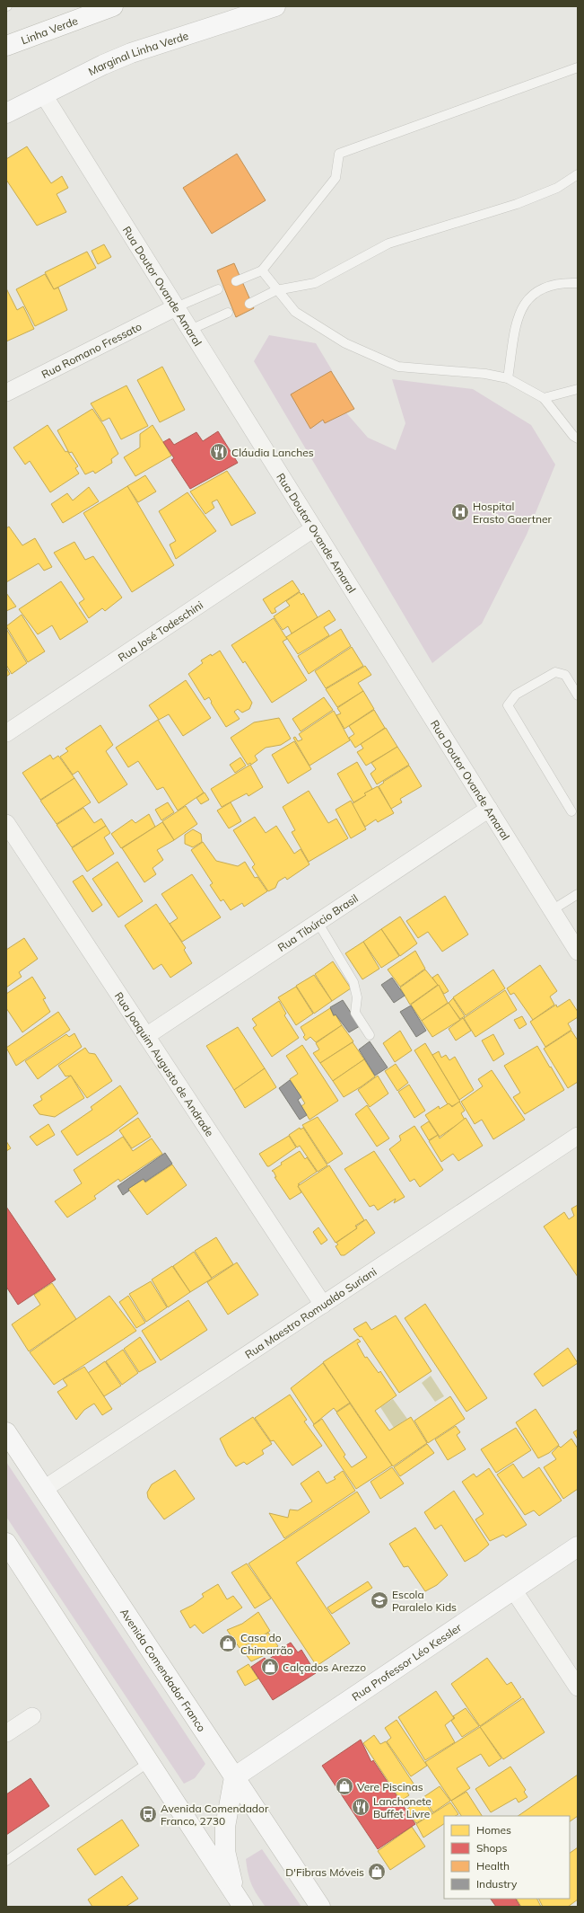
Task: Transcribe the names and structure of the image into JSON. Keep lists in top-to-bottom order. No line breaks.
{"streets":{"main road":["Linha Verde","Marginal Linha Verde","Rua Professor Léo Kessler","Avenida Comendador Franco"],"street":["Rua Doutor Ovande Amaral","Rua Romano Fressato","Rua José Todeschini","Rua Tibúrcio Brasil","Rua Joaquim Augusto de Andrade","Rua Maestro Romualdo Suriani"]},"crossings":[["Marginal Linha Verde","Rua Doutor Ovande Amaral"],["Rua Doutor Ovande Amaral","Rua Romano Fressato"],["Rua Doutor Ovande Amaral","Rua José Todeschini"],["Rua Doutor Ovande Amaral","Rua Tibúrcio Brasil"],["Rua Tibúrcio Brasil","Rua Joaquim Augusto de Andrade"],["Rua Joaquim Augusto de Andrade","Rua Maestro Romualdo Suriani"],["Rua Maestro Romualdo Suriani","Avenida Comendador Franco"],["Rua Professor Léo Kessler","Avenida Comendador Franco"]],"places":{"restaurant":["Cláudia Lanches","Lanchonete Buffet Livre"],"hospital":["Hospital Erasto Gaertner"],"school or university":["Escola Paralelo Kids"],"shop":["Casa do Chimarrão","Calçados Arezzo","Vere Piscinas","D'Fibras Móveis"],"bus stop":["Avenida Comendador Franco, 2730"]},"legend":["Homes","Shops","Health","Industry"]}
